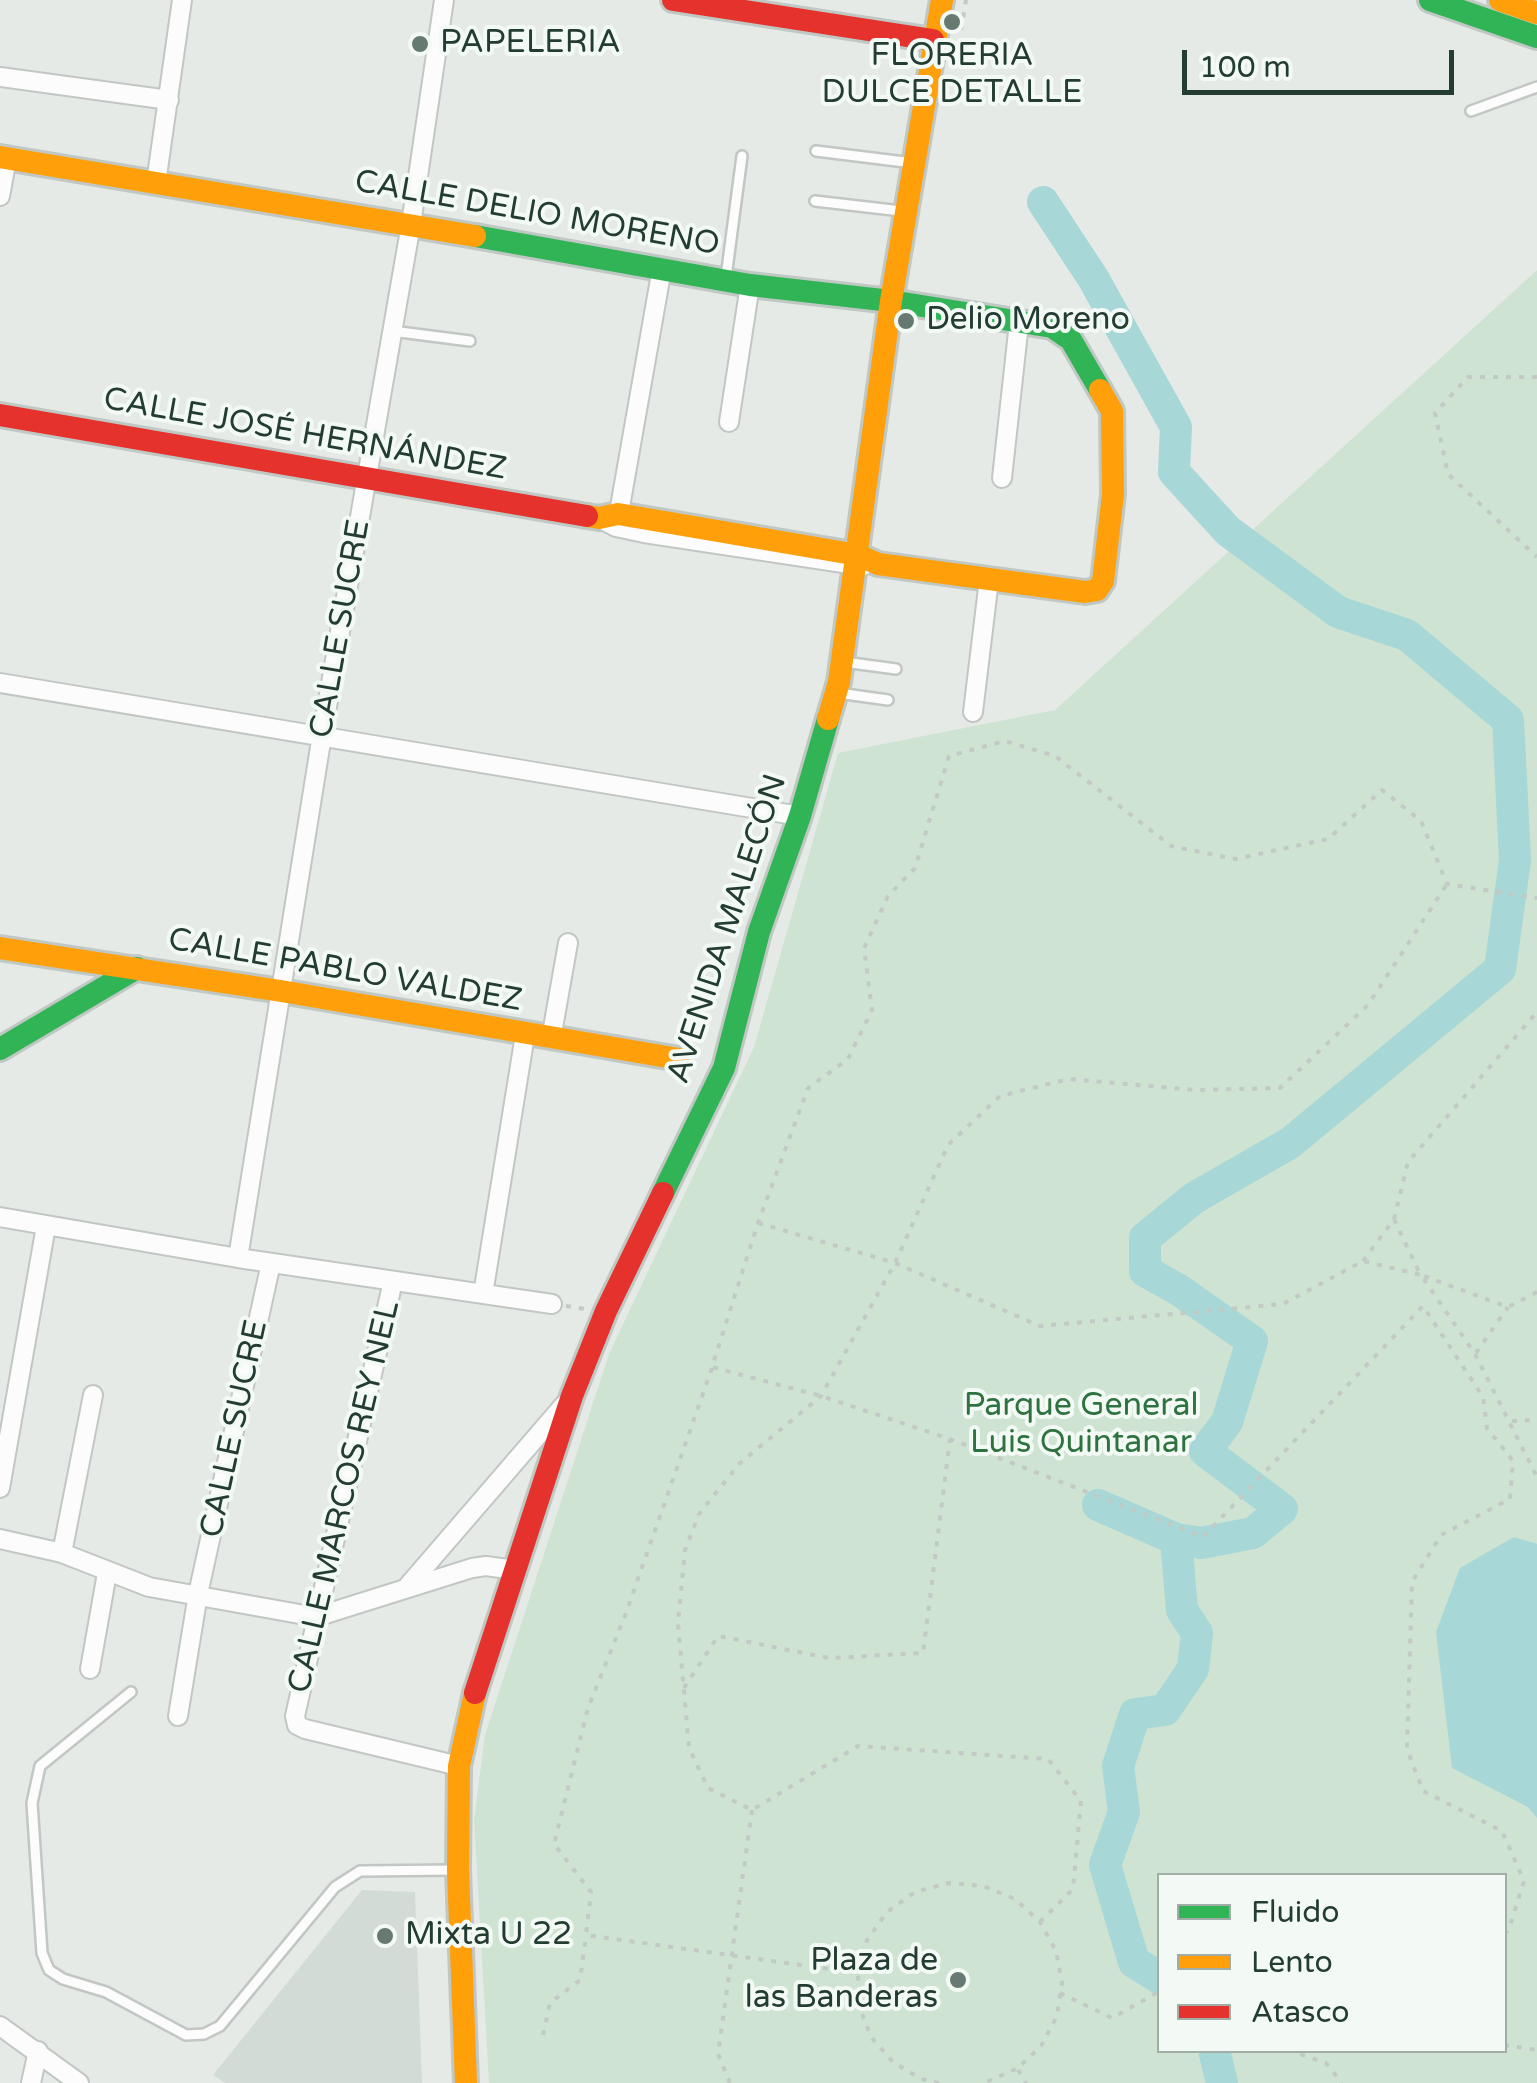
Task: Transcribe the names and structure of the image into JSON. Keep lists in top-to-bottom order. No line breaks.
{"streets":{"street":["CALLE DELIO MORENO","CALLE JOSÉ HERNÁNDEZ","CALLE SUCRE","AVENIDA MALECÓN","CALLE PABLO VALDEZ","CALLE MARCOS REY NEL"]},"crossings":[["CALLE DELIO MORENO","CALLE JOSÉ HERNÁNDEZ"],["CALLE DELIO MORENO","CALLE SUCRE"],["CALLE DELIO MORENO","AVENIDA MALECÓN"],["CALLE JOSÉ HERNÁNDEZ","CALLE SUCRE"],["CALLE JOSÉ HERNÁNDEZ","AVENIDA MALECÓN"],["CALLE SUCRE","CALLE PABLO VALDEZ"],["AVENIDA MALECÓN","CALLE MARCOS REY NEL"]],"parks":["Parque General Luis Quintanar"],"places":["FLORERIA DULCE DETALLE","PAPELERIA","Delio Moreno","Mixta U 22","Plaza de las Banderas"],"legend":["Fluido","Lento","Atasco"],"scale_bar":"100 m"}
